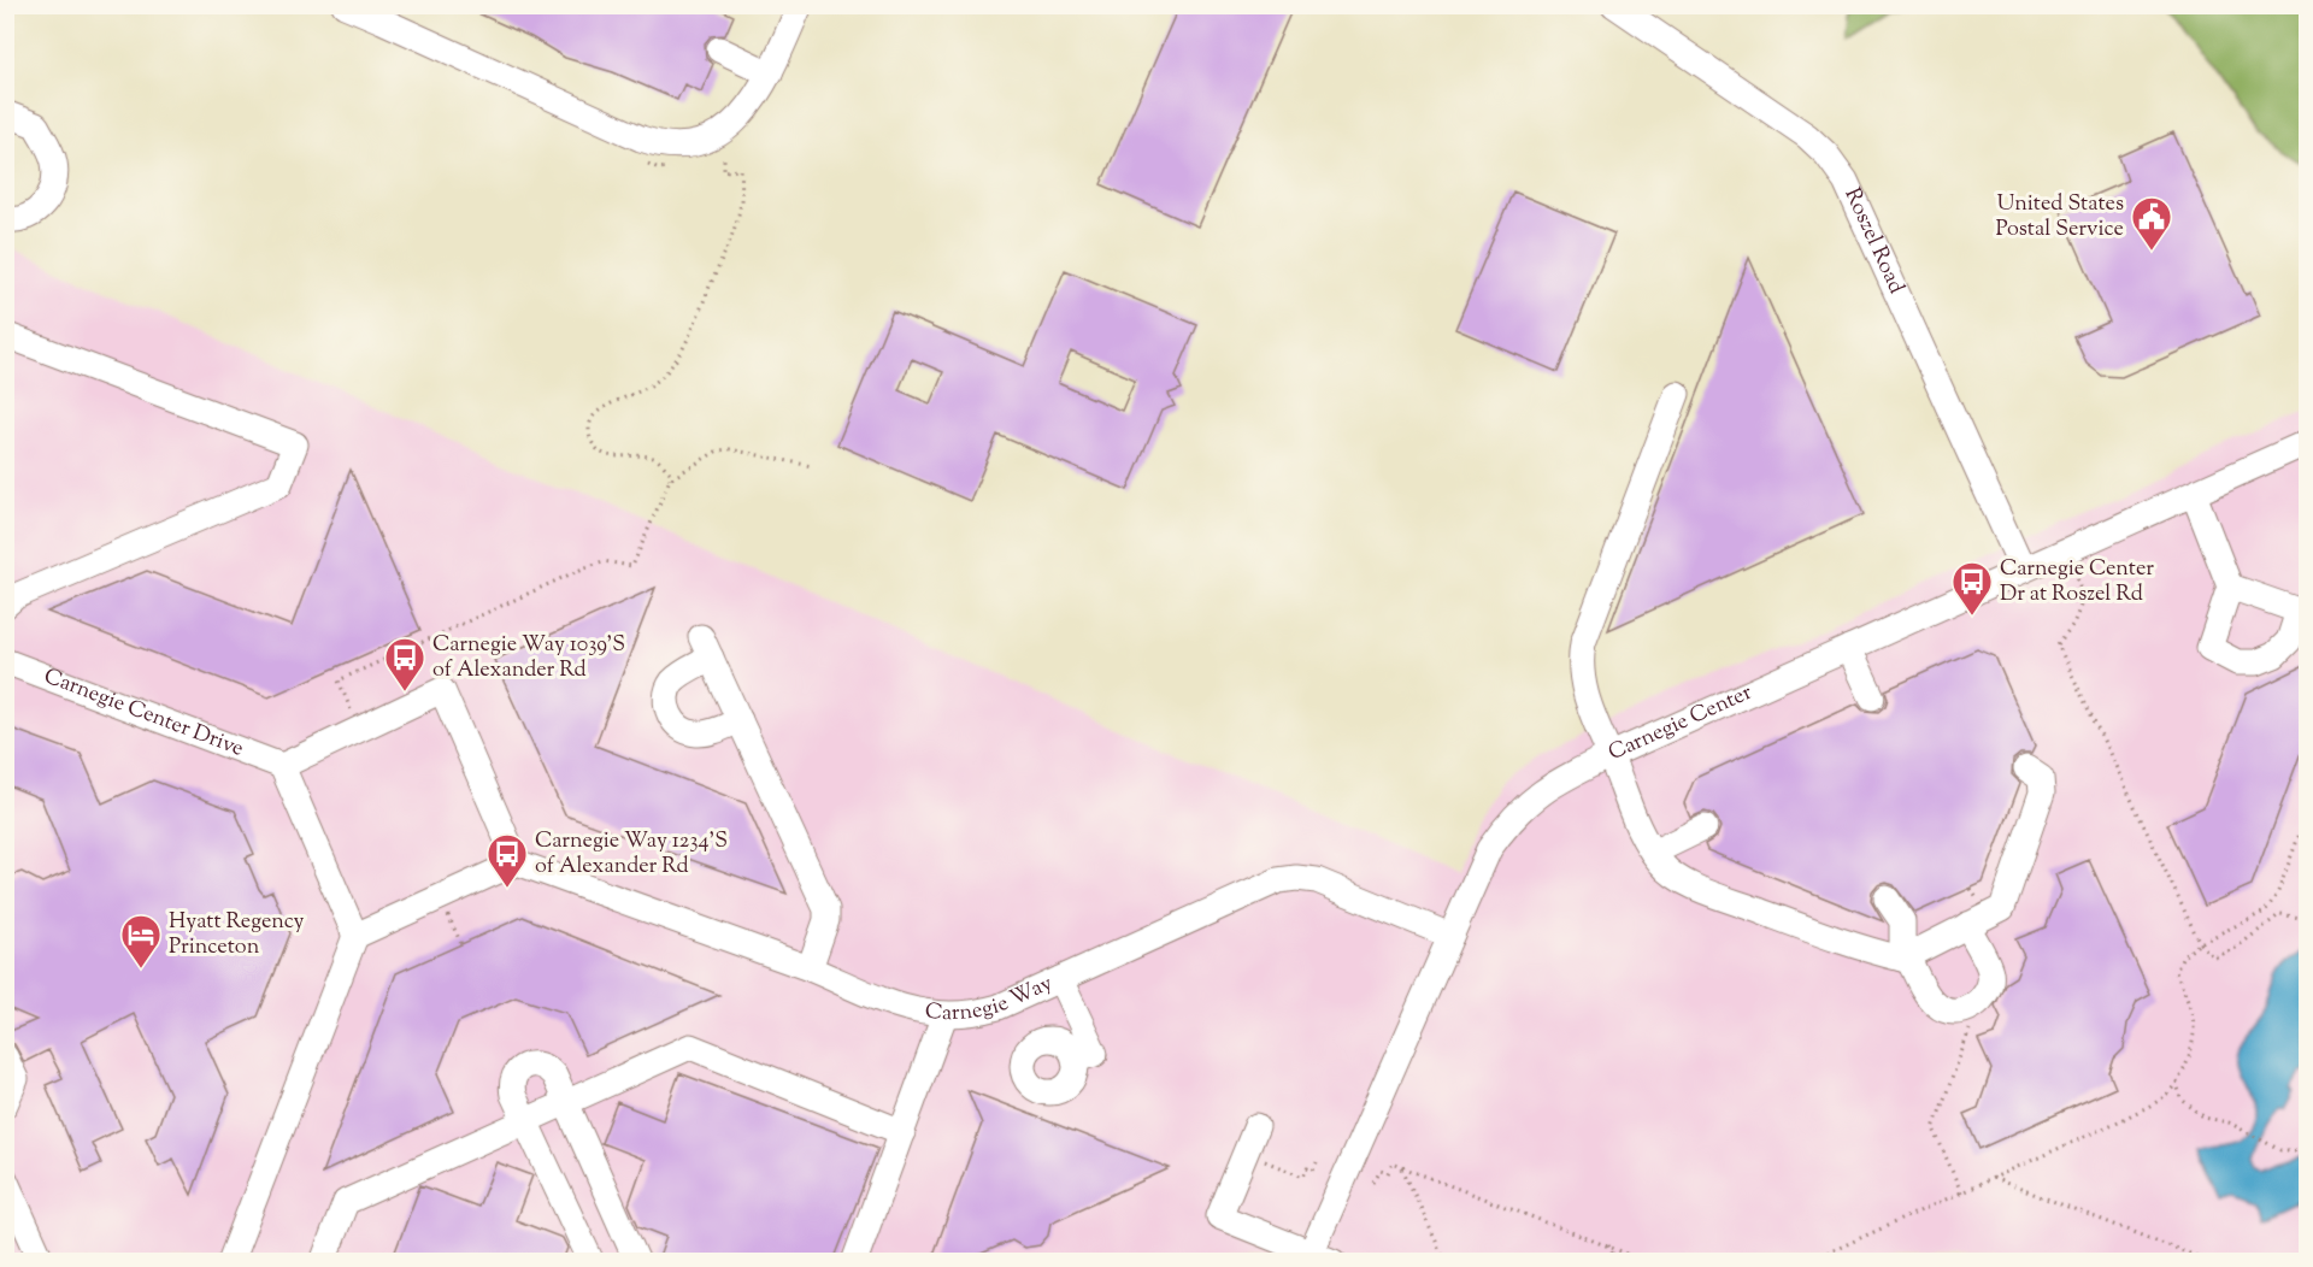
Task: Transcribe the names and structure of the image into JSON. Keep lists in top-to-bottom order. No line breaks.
{"streets":{"street":["Roszel Road","Carnegie Center Drive","Carnegie Center","Carnegie Way"]},"crossings":[["Roszel Road","Carnegie Center"],["Carnegie Center","Carnegie Way"]],"places":{"public building":["United States Postal Service"],"bus stop":["Carnegie Center Dr at Roszel Rd","Carnegie Way 1039'S of Alexander Rd","Carnegie Way 1234'S of Alexander Rd"],"hotel":["Hyatt Regency Princeton"]}}
